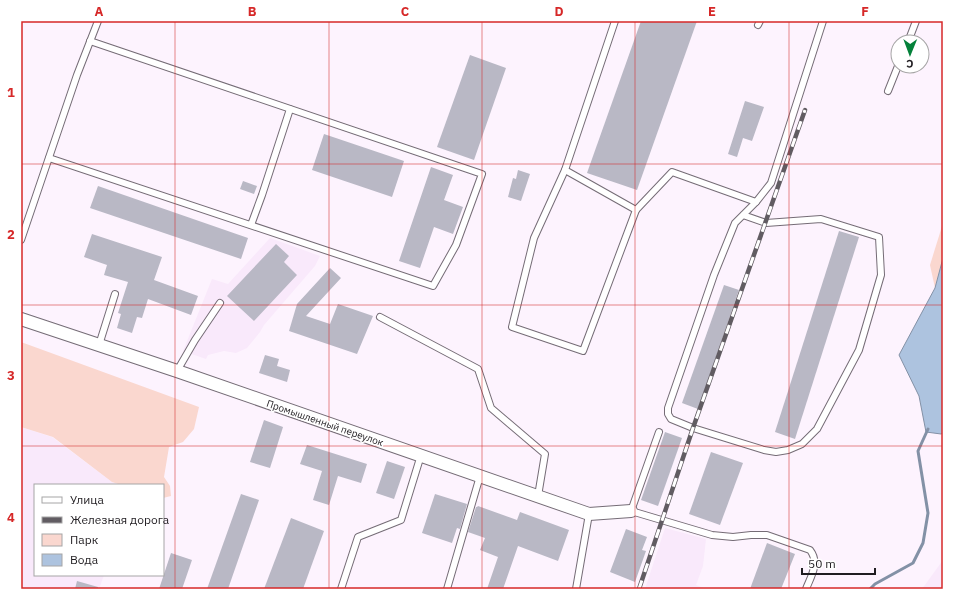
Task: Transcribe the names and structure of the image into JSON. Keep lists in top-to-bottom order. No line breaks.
{"streets":{"street":["Промышленный переулок"]},"legend":["Улица","Железная дорога","Парк","Вода"],"scale_bar":"50 m","north":"bottom","grid":{"columns":["A","B","C","D","E","F"],"rows":["1","2","3","4"]}}
